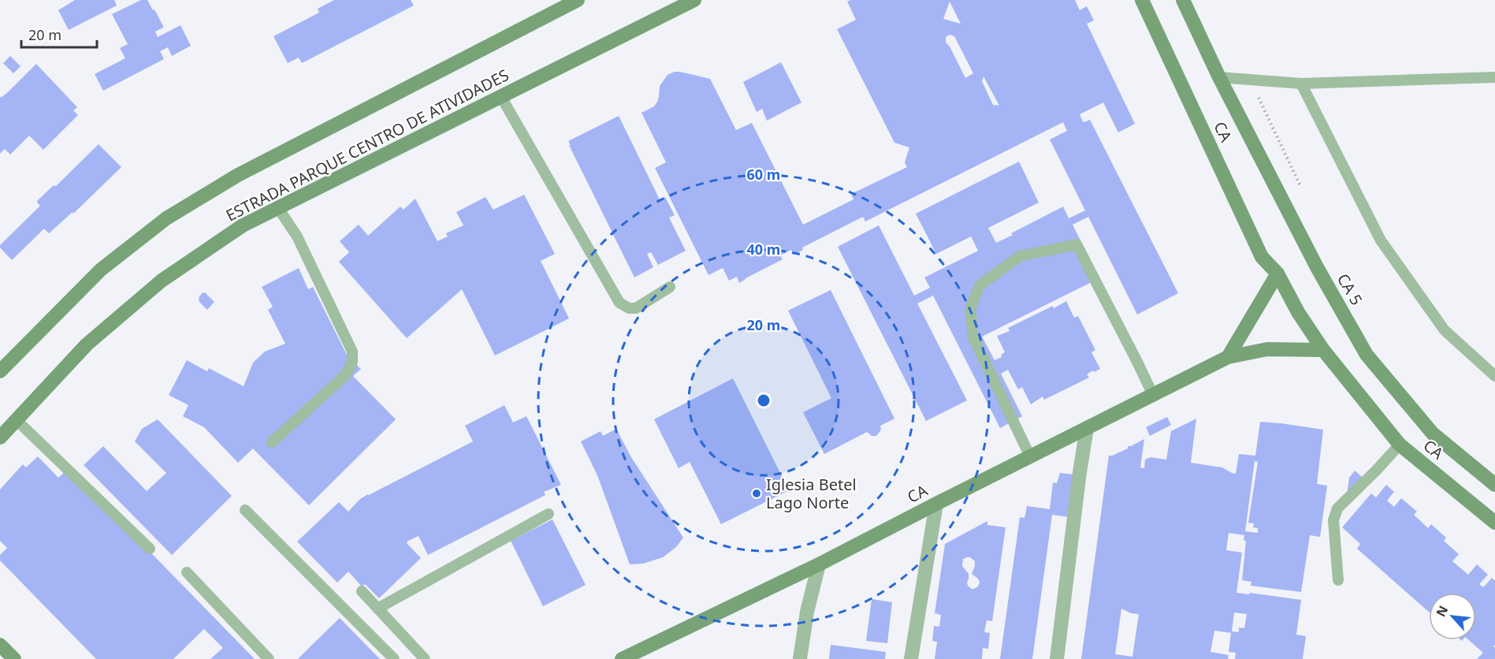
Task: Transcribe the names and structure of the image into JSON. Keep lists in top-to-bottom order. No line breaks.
{"streets":{"street":["CA","ESTRADA PARQUE CENTRO DE ATIVIDADES","CA 5"]},"places":["Iglesia Betel Lago Norte"],"scale_bar":"20 m","north":"top left","rings":["60 m","40 m","20 m"]}
